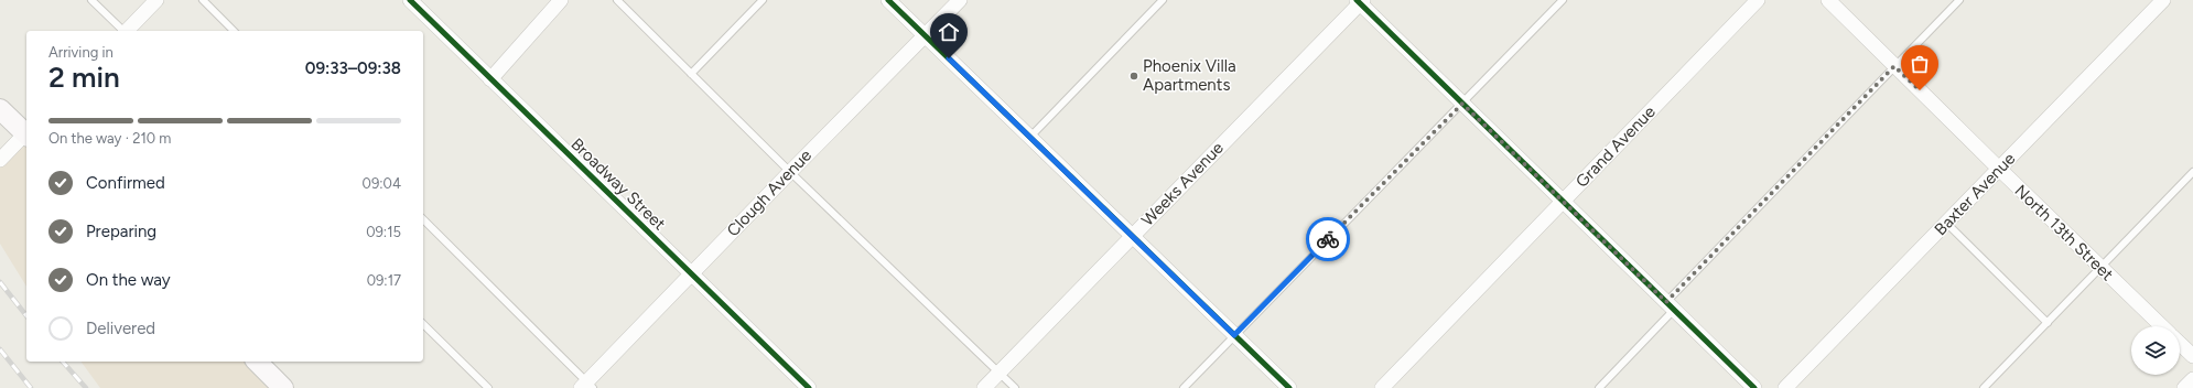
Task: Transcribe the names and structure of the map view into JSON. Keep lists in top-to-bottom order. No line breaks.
{"streets":{"street":["Grand Avenue","Broadway Street","Weeks Avenue","Clough Avenue","Baxter Avenue","North 13th Street"]},"crossings":[["Broadway Street","Clough Avenue"],["Baxter Avenue","North 13th Street"]],"places":["Phoenix Villa Apartments"],"page":{"heading":["2 min","Arriving in","09:33–09:38"],"bar":"On the way · 210 m","list":[["Confirmed","09:04"],["Preparing","09:15"],["On the way","09:17"],"Delivered"]}}
